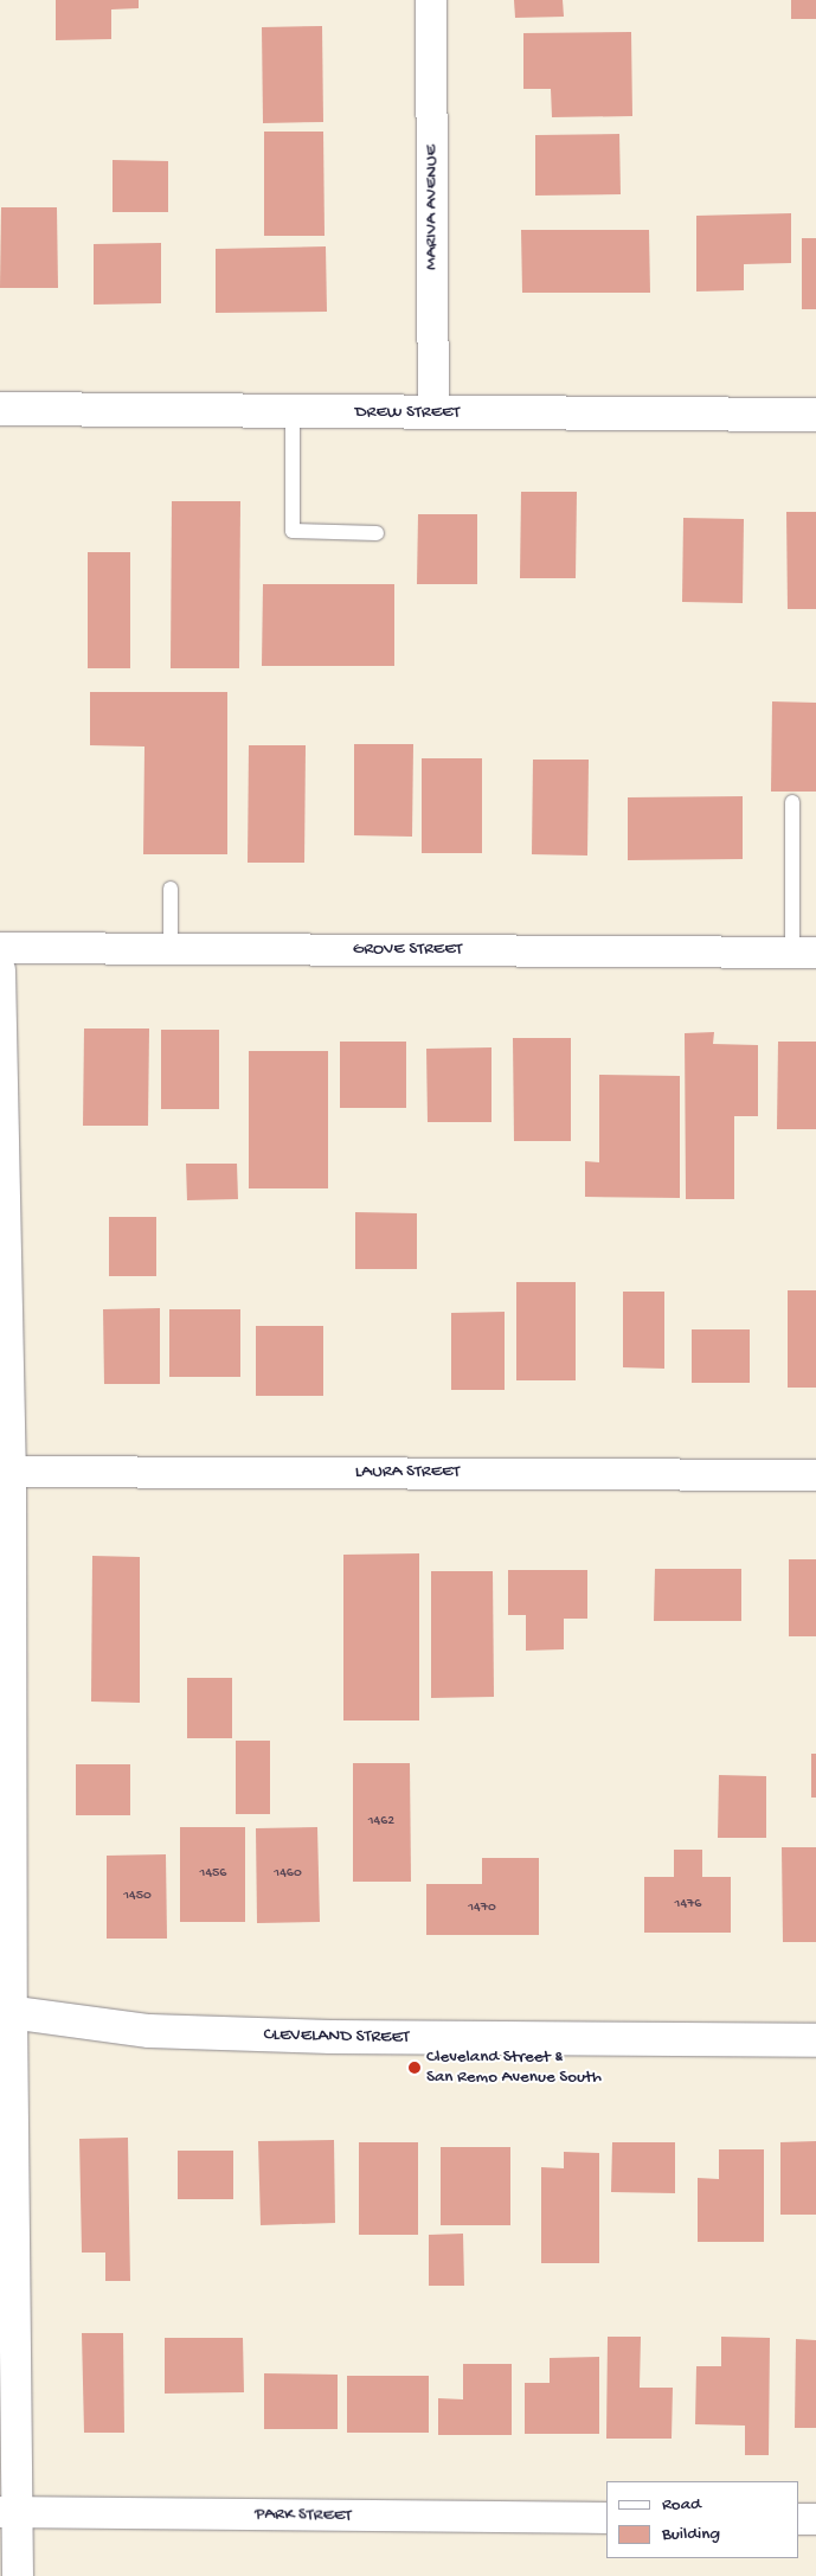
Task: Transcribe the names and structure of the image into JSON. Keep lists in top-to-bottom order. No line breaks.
{"streets":{"main road":["DREW STREET","CLEVELAND STREET"],"street":["MARIVA AVENUE","GROVE STREET","LAURA STREET","PARK STREET"]},"crossings":[["MARIVA AVENUE","DREW STREET"]],"places":["Cleveland Street & San Remo Avenue South"],"house_numbers":["1462","1456","1460","1450","1476","1470"],"legend":["Road","Building"]}
